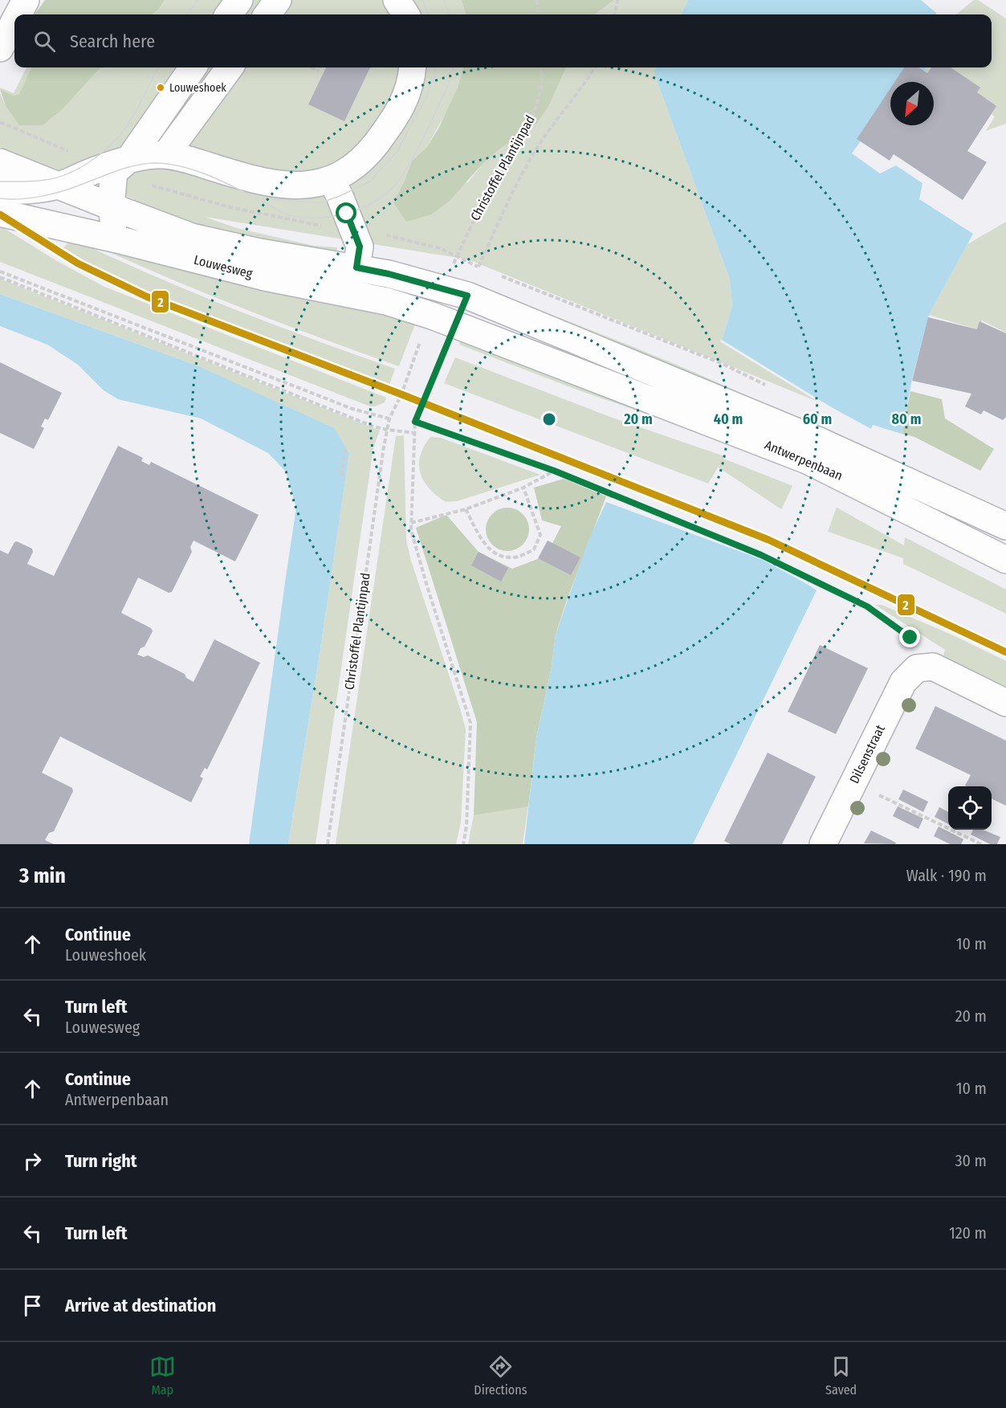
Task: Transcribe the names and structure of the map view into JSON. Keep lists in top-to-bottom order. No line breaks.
{"streets":{"street":["Louwesweg","Antwerpenbaan","Dilsenstraat"],"path":["Christoffel Plantijnpad"]},"crossings":[["Christoffel Plantijnpad","Louwesweg"],["Christoffel Plantijnpad","Antwerpenbaan"],["Louwesweg","Antwerpenbaan"]],"places":["Louweshoek"],"lines":["transit line 2"],"north":"bottom left","page":{"search":"Search here","heading":["3 min","Walk · 190 m"],"list":[["Continue","Louweshoek","10 m"],["Turn left","Louwesweg","20 m"],["Continue","Antwerpenbaan","10 m"],["Turn right","30 m"],["Turn left","120 m"],"Arrive at destination"],"nav":["Map","Directions","Saved"]},"rings":["20 m","40 m","60 m","80 m"]}
